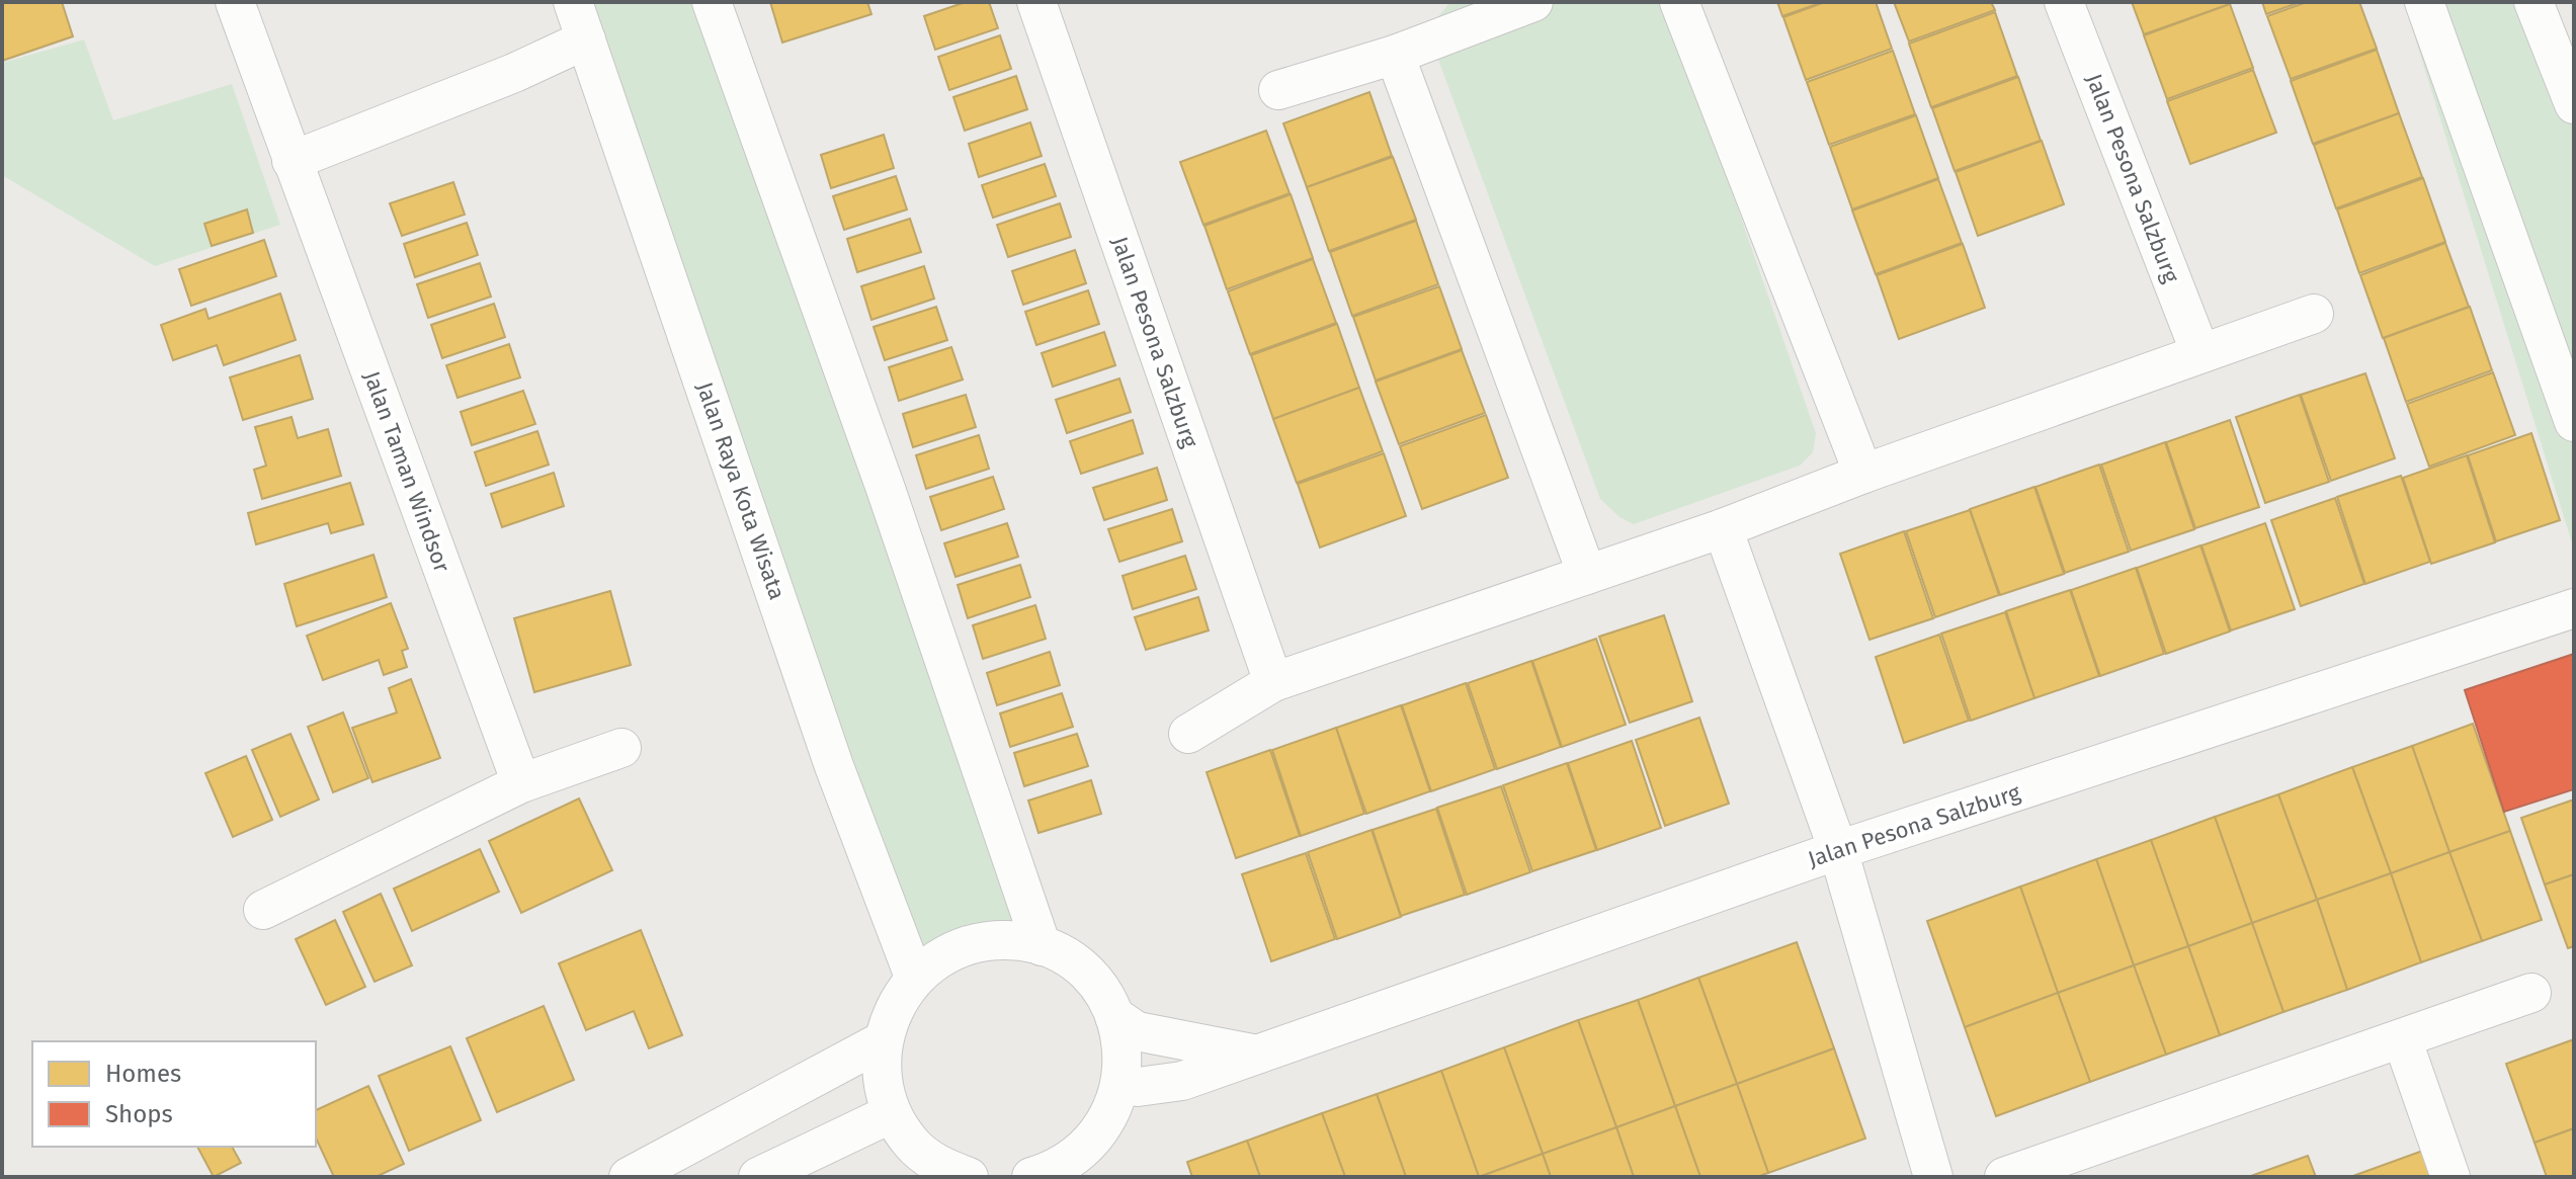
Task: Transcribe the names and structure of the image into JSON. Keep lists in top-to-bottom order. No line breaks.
{"streets":{"street":["Jalan Pesona Salzburg","Jalan Taman Windsor","Jalan Raya Kota Wisata"]},"legend":["Homes","Shops"]}
